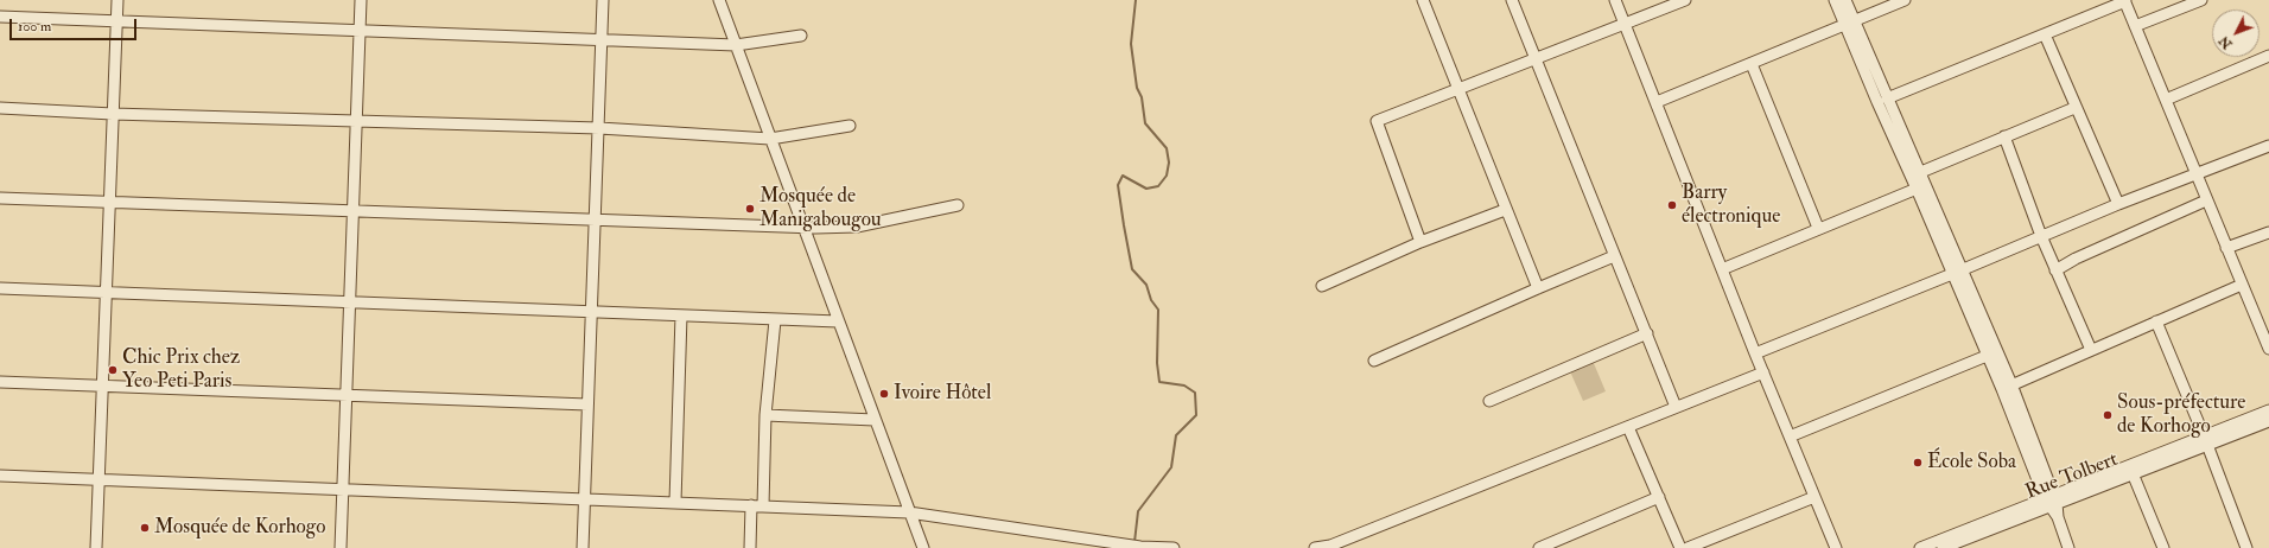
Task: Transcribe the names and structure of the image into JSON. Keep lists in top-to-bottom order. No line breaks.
{"streets":{"street":["Rue Tolbert"]},"places":["Barry électronique","Mosquée de Manigabougou","Chic Prix chez Yeo Peti Paris","Ivoire Hôtel","Sous-préfecture de Korhogo","École Soba","Mosquée de Korhogo"],"scale_bar":"100 m","north":"bottom left"}
